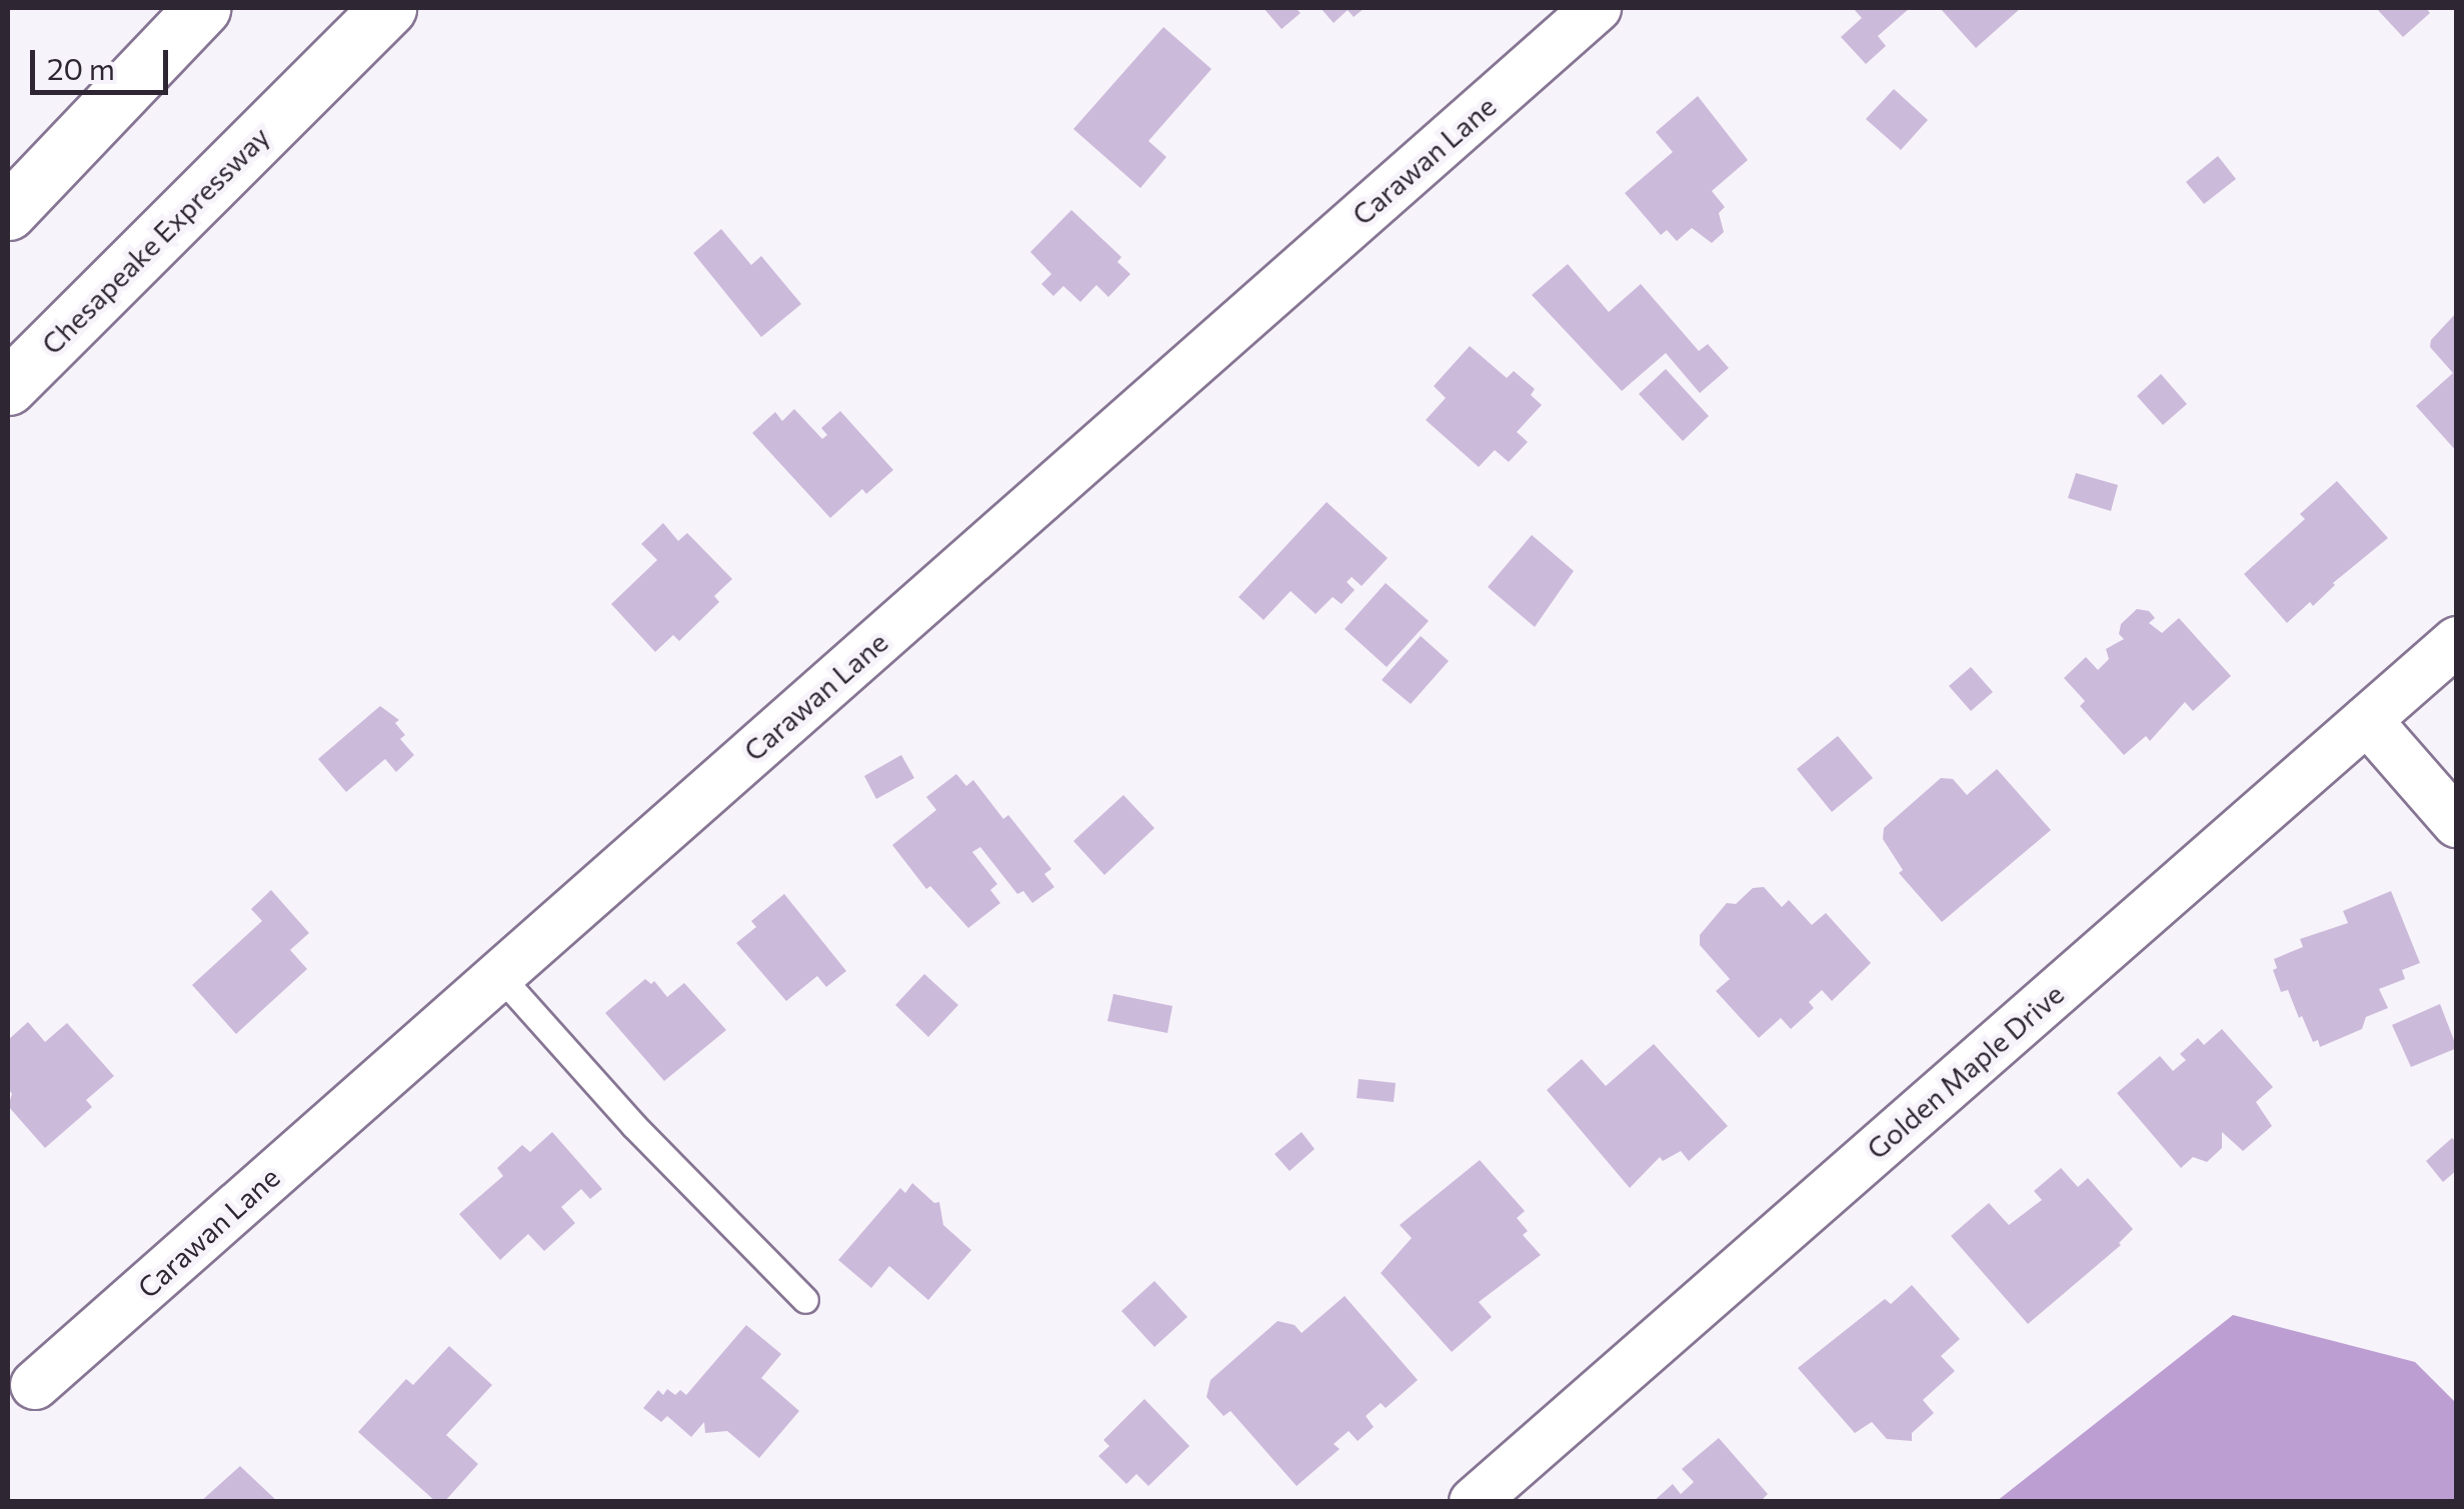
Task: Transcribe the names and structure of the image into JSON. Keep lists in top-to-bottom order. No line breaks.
{"streets":{"highway":["Chesapeake Expressway"],"street":["Carawan Lane","Golden Maple Drive"]},"scale_bar":"20 m"}
